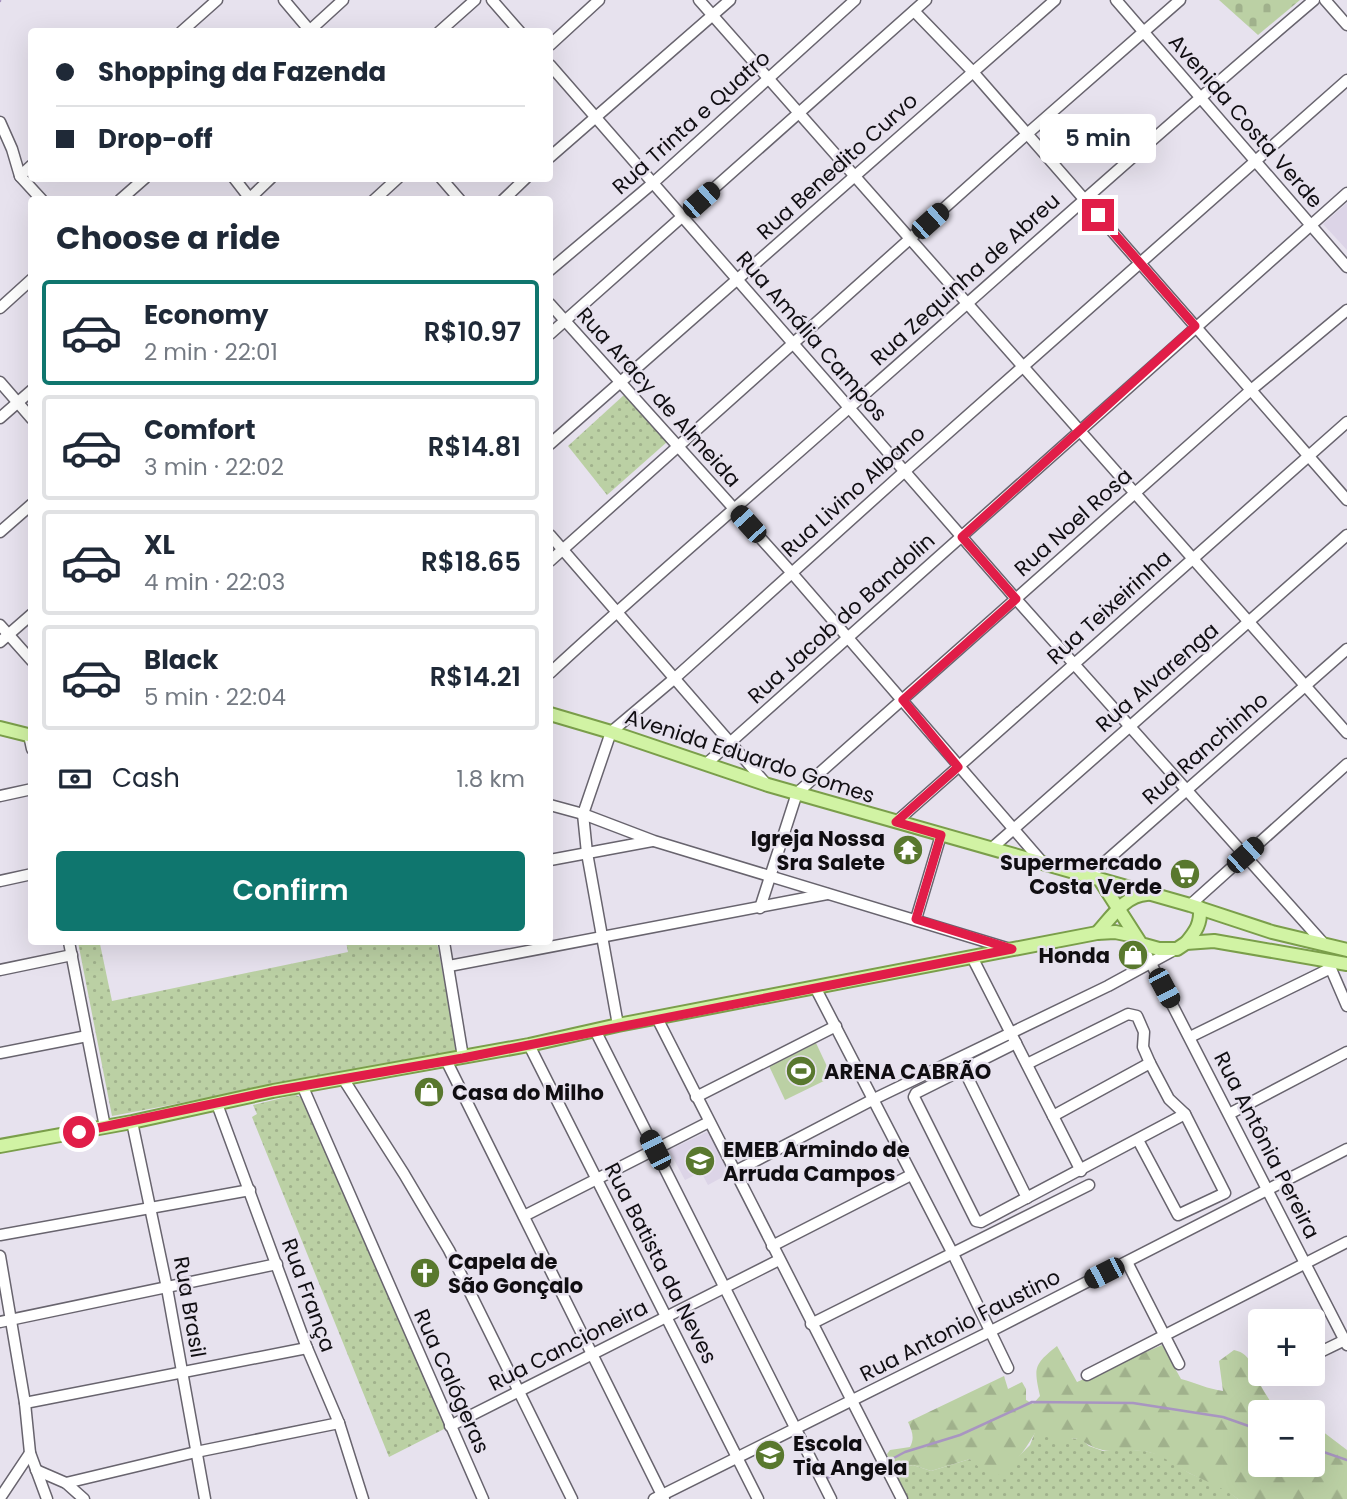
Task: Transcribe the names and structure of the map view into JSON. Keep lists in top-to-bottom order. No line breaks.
{"streets":{"main road":["Avenida Eduardo Gomes"],"street":["Avenida Costa Verde","Rua Trinta e Quatro","Rua Benedito Curvo","Rua Zequinha de Abreu","Rua Amália Campos","Rua Aracy de Almeida","Rua Livino Albano","Rua Noel Rosa","Rua Teixeirinha","Rua Jacob do Bandolin","Rua Alvarenga","Rua Ranchinho","Rua Antônia Pereira","Rua Batista da Neves","Rua França","Rua Brasil","Rua Antonio Faustino","Rua Cancioneira","Rua Calógeras"]},"crossings":[["Avenida Costa Verde","Rua Zequinha de Abreu"],["Avenida Costa Verde","Rua Livino Albano"],["Avenida Costa Verde","Rua Jacob do Bandolin"],["Rua Trinta e Quatro","Rua Amália Campos"],["Rua Benedito Curvo","Rua Amália Campos"],["Rua Benedito Curvo","Rua Aracy de Almeida"],["Rua Zequinha de Abreu","Rua Amália Campos"],["Rua Zequinha de Abreu","Rua Aracy de Almeida"],["Rua Amália Campos","Rua Livino Albano"],["Rua Amália Campos","Rua Noel Rosa"],["Rua Amália Campos","Rua Teixeirinha"],["Rua Amália Campos","Rua Jacob do Bandolin"],["Rua Amália Campos","Rua Alvarenga"],["Rua Amália Campos","Rua Ranchinho"],["Rua Aracy de Almeida","Rua Livino Albano"],["Rua Aracy de Almeida","Rua Noel Rosa"],["Rua Aracy de Almeida","Rua Teixeirinha"],["Rua Aracy de Almeida","Rua Jacob do Bandolin"],["Rua Aracy de Almeida","Rua Alvarenga"],["Rua Aracy de Almeida","Avenida Eduardo Gomes"],["Rua Livino Albano","Avenida Eduardo Gomes"],["Rua Noel Rosa","Avenida Eduardo Gomes"],["Rua Teixeirinha","Avenida Eduardo Gomes"],["Rua Jacob do Bandolin","Avenida Eduardo Gomes"],["Rua Alvarenga","Avenida Eduardo Gomes"],["Rua Ranchinho","Avenida Eduardo Gomes"],["Avenida Eduardo Gomes","Rua Antônia Pereira"],["Rua Antônia Pereira","Rua Antonio Faustino"],["Rua Batista da Neves","Rua Antonio Faustino"],["Rua Batista da Neves","Rua Cancioneira"],["Rua Cancioneira","Rua Calógeras"]],"places":{"temple":["Igreja Nossa Sra Salete"],"supermarket":["Supermercado Costa Verde"],"shop":["Honda","Casa do Milho"],"sports":["ARENA CABRÃO"],"school or university":["EMEB Armindo de Arruda Campos","Escola Tia Angela"],"church":["Capela de São Gonçalo"]},"page":{"banner":["Shopping da Fazenda","Drop-off"],"bubble":"5 min","heading":"Choose a ride","list":[{"name":"Economy","note":"2 min · 22:01","value":"R$10.97"},{"name":"Comfort","note":"3 min · 22:02","value":"R$14.81"},{"name":"XL","note":"4 min · 22:03","value":"R$18.65"},{"name":"Black","note":"5 min · 22:04","value":"R$14.21"}],"pay":["Cash","1.8 km"],"buttons":"Confirm","map_buttons":["+","−"]}}
